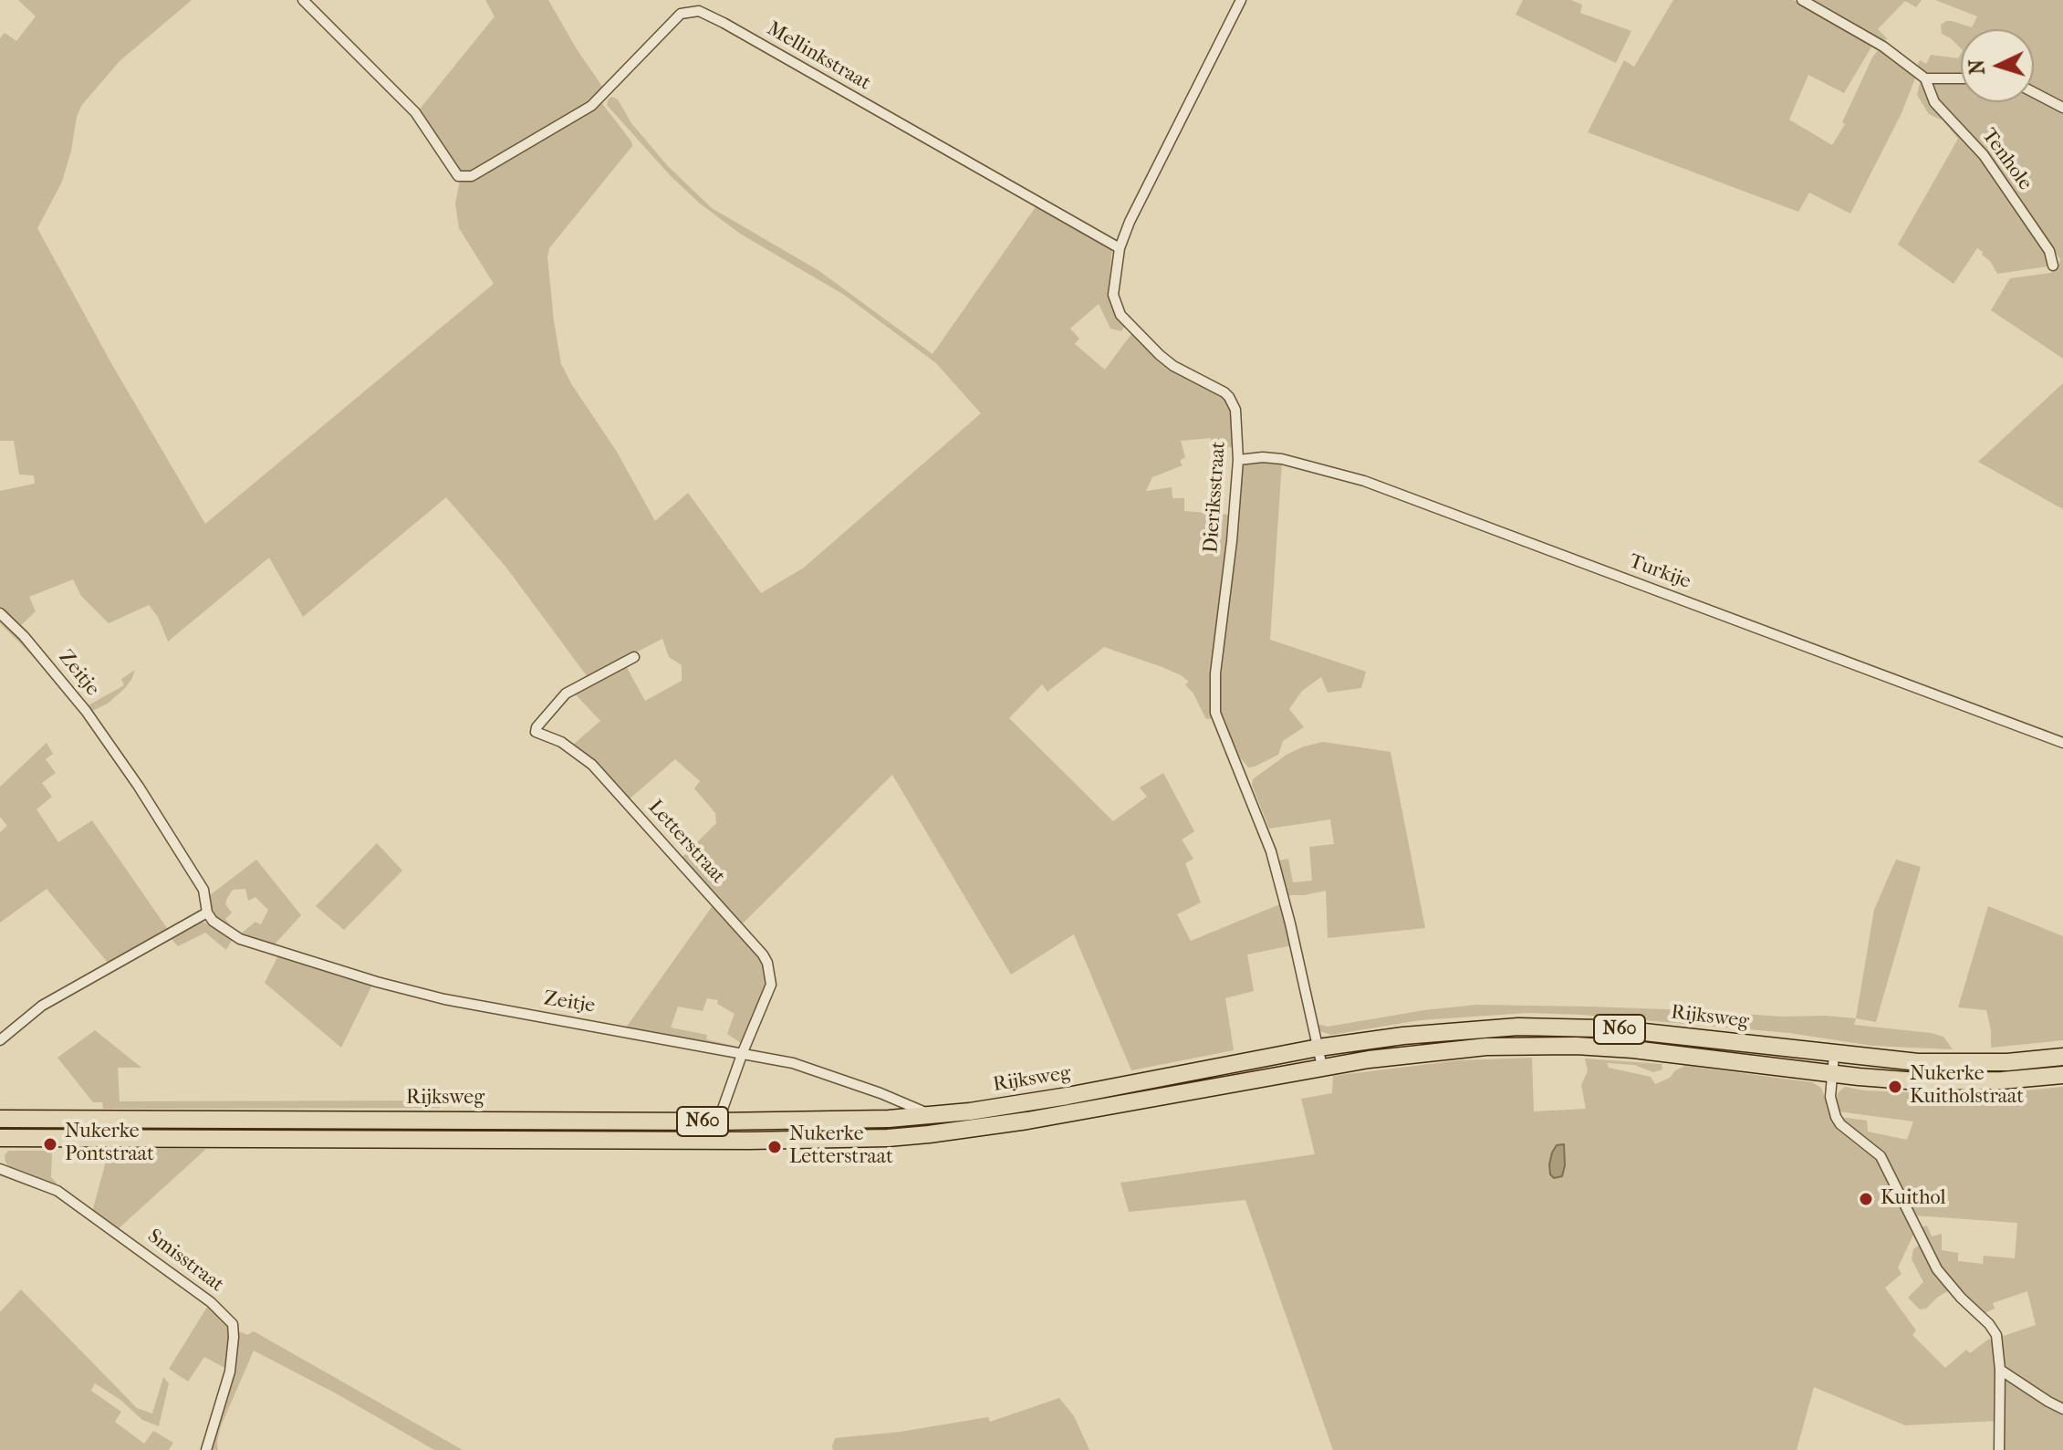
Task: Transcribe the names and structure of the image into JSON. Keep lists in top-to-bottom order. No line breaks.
{"streets":{"highway":["Rijksweg","N60"],"street":["Mellinkstraat","Tenhole","Dieriksstraat","Turkije","Zeitje","Letterstraat","Smisstraat"]},"crossings":[["Mellinkstraat","Dieriksstraat"],["Dieriksstraat","Turkije"],["Dieriksstraat","Rijksweg"],["Zeitje","Letterstraat"],["Zeitje","Rijksweg"],["Letterstraat","Rijksweg"]],"places":["Nukerke Kuitholstraat","Nukerke Pontstraat","Nukerke Letterstraat","Kuithol"],"north":"left"}
